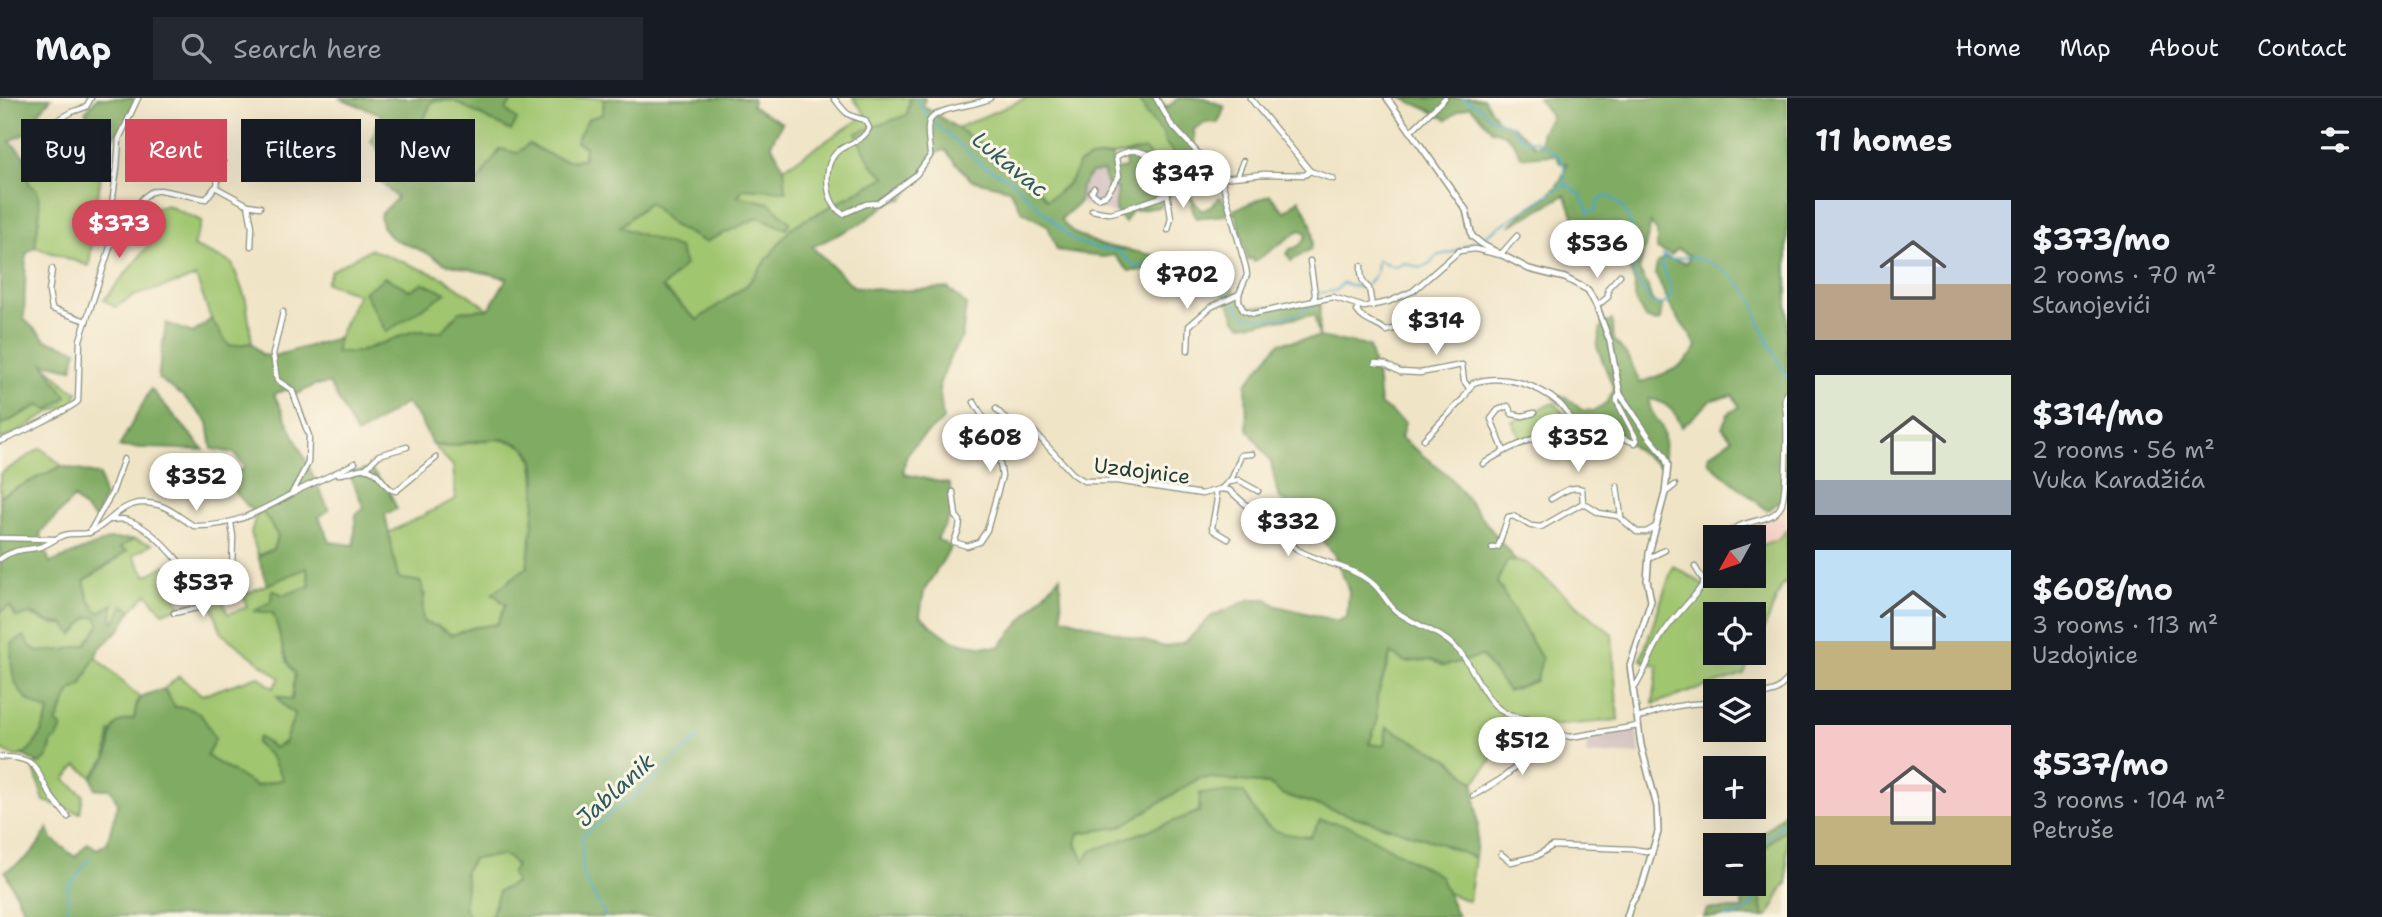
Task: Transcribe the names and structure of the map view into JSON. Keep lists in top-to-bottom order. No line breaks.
{"streets":{"street":["Uzdojnice"]},"water":["Lukavac","Jablanik"],"north":"bottom left","page":{"header":"Map","search":"Search here","nav":["Home","Map","About","Contact"],"heading":"11 homes","chip":["Buy","Rent","Filters","New"],"price":["$347","$373","$536","$702","$314","$608","$352","$352","$332","$537","$512"],"list":[{"name":"$373/mo","note":"2 rooms · 70 m² · Stanojevići"},{"name":"$314/mo","note":"2 rooms · 56 m² · Vuka Karadžića"},{"name":"$608/mo","note":"3 rooms · 113 m² · Uzdojnice"},{"name":"$537/mo","note":"3 rooms · 104 m² · Petruše"}],"map_buttons":["+","−"]}}
